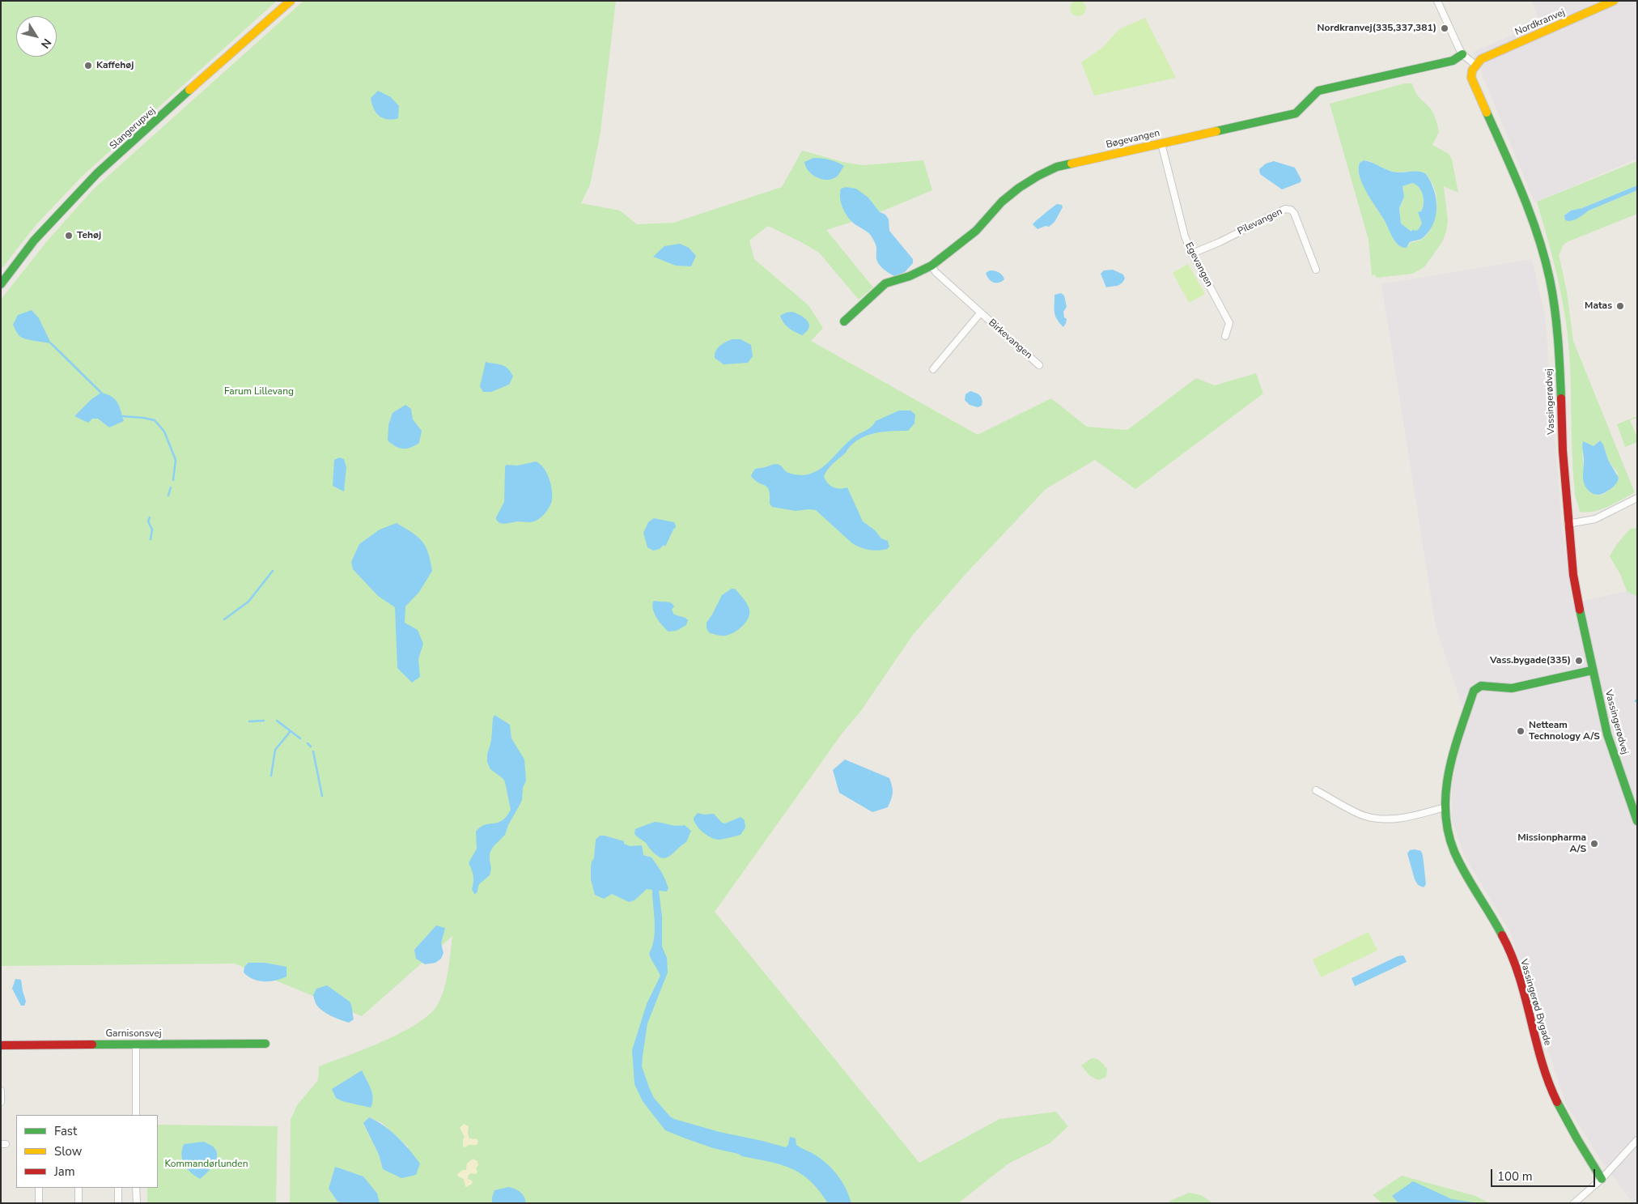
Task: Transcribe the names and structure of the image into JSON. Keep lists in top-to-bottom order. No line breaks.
{"streets":{"street":["Nordkranvej","Slangerupvej","Bøgevangen","Pilevangen","Egevangen","Birkevangen","Vassingerødvej","Vassingerød Bygade","Garnisonsvej"]},"crossings":[["Nordkranvej","Vassingerødvej"],["Bøgevangen","Egevangen"],["Bøgevangen","Birkevangen"],["Pilevangen","Egevangen"],["Vassingerødvej","Vassingerød Bygade"]],"parks":["Farum Lillevang","Kommandørlunden"],"places":["Nordkranvej(335,337,381)","Kaffehøj","Tehøj","Matas","Vass.bygade(335)","Netteam Technology A/S","Missionpharma A/S"],"legend":["Fast","Slow","Jam"],"scale_bar":"100 m","north":"bottom right"}
